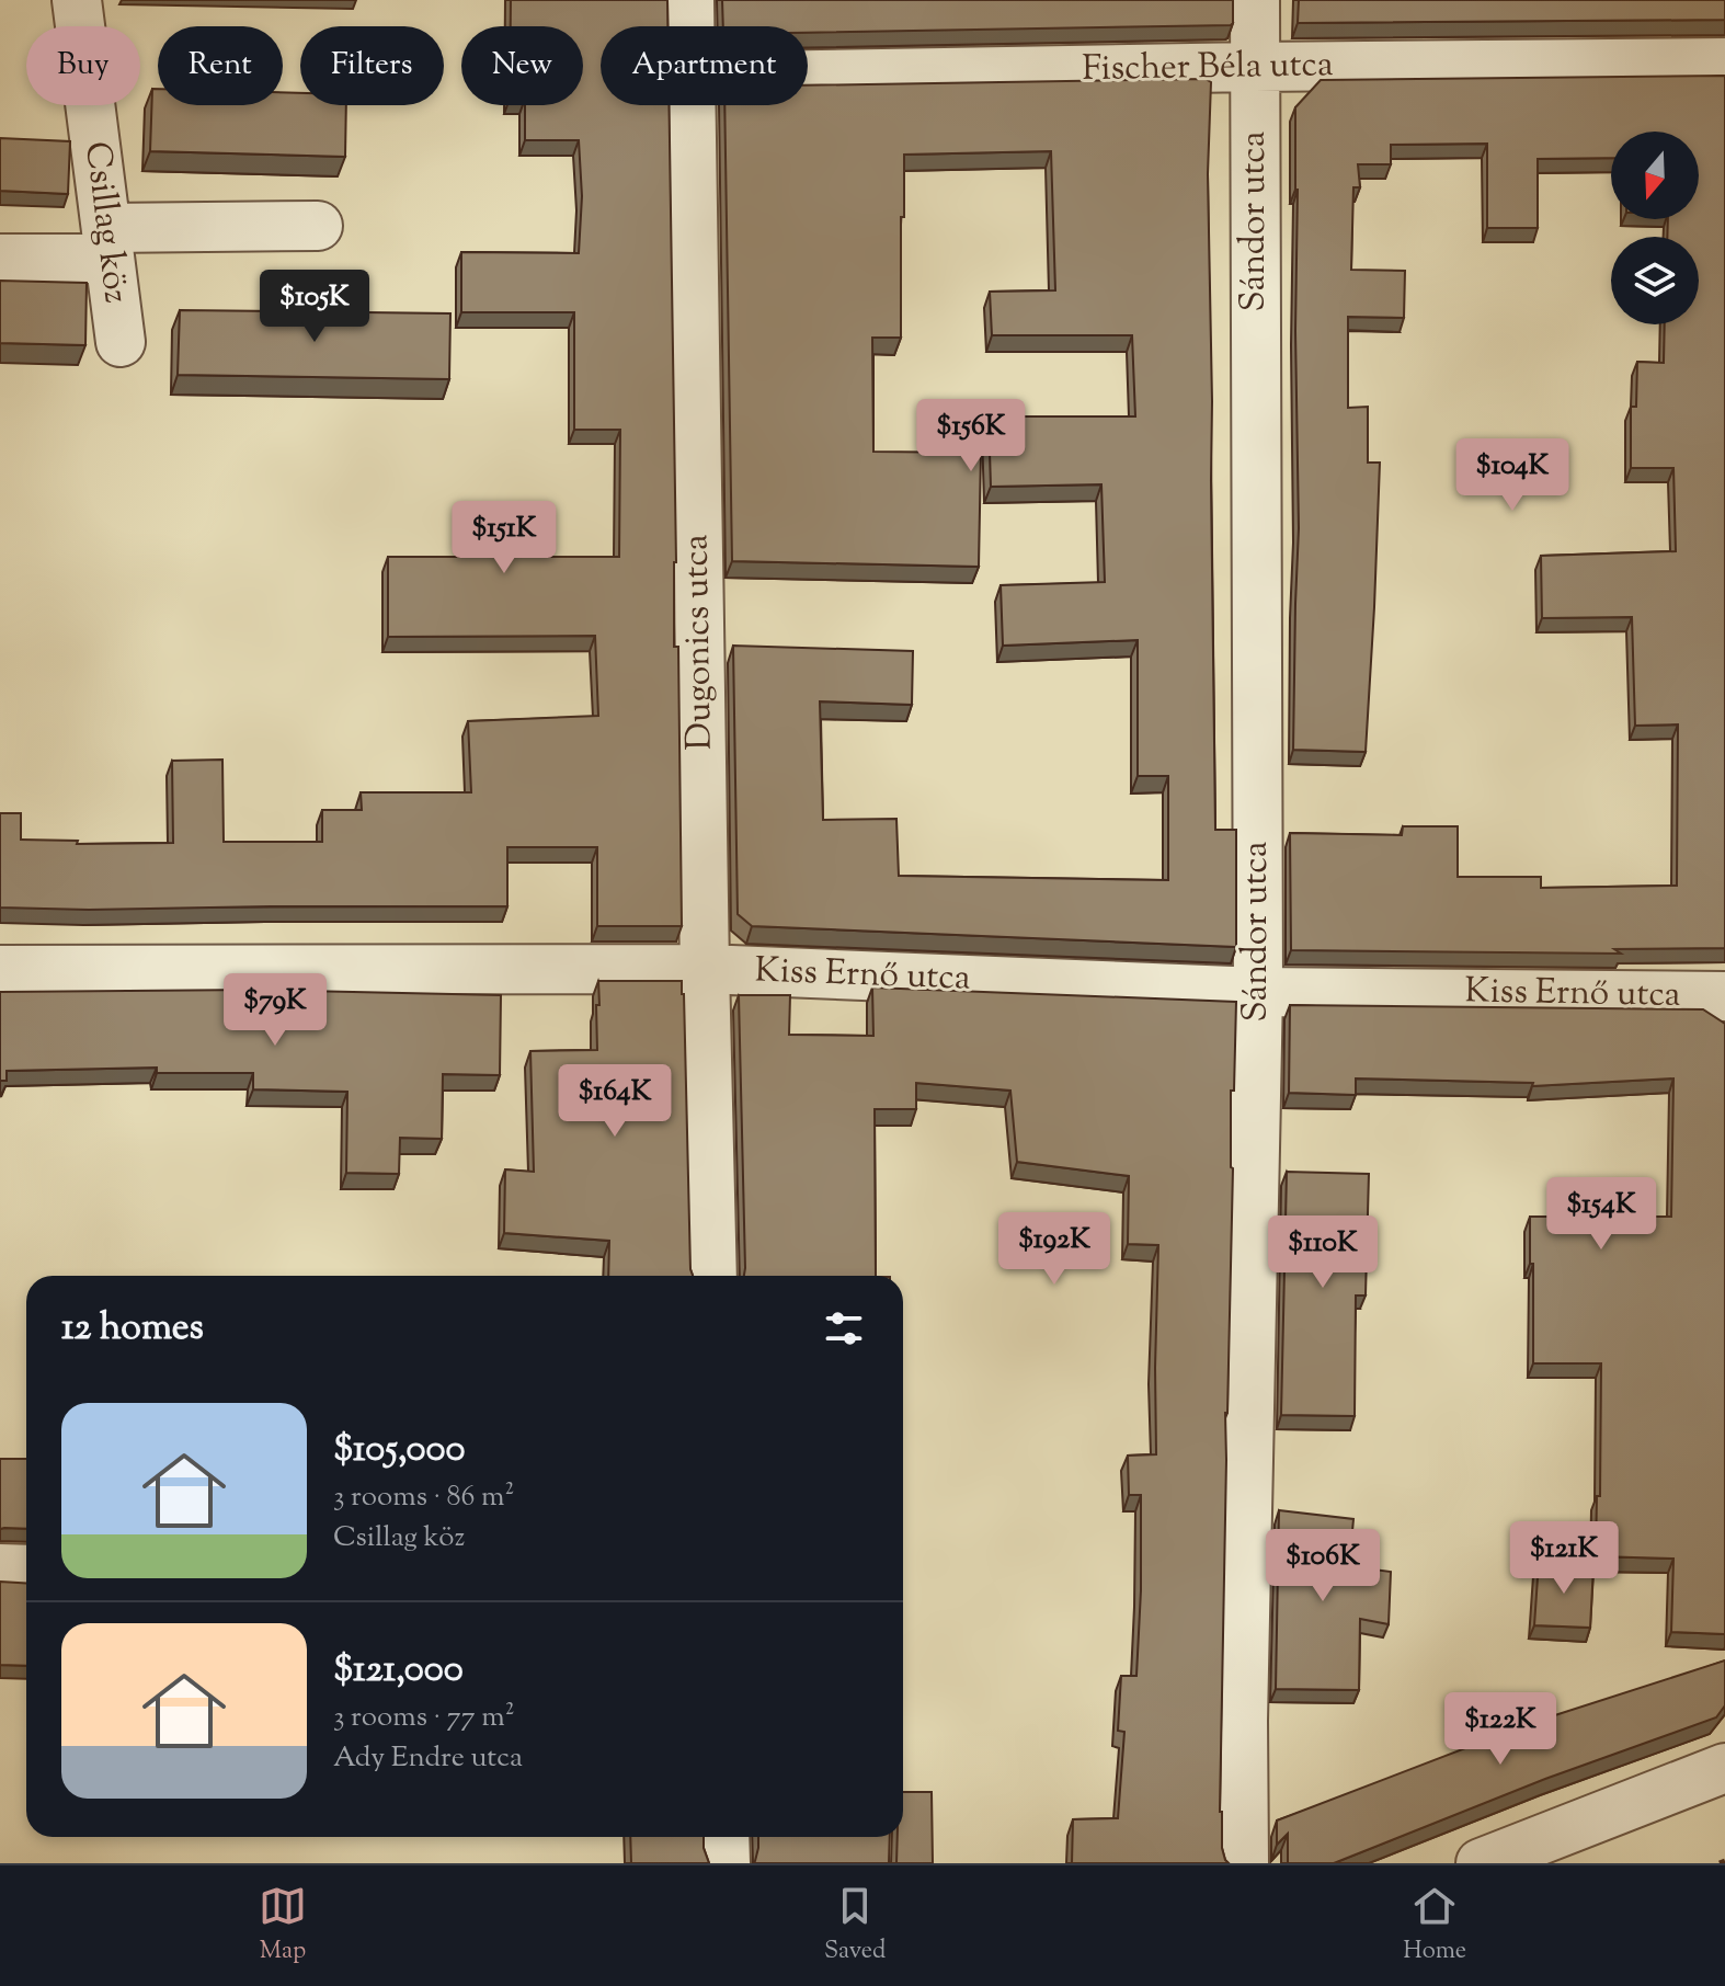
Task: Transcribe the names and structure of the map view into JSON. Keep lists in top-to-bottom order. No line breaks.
{"streets":{"street":["Fischer Béla utca","Sándor utca","Csillag köz","Dugonics utca","Kiss Ernő utca"]},"crossings":[["Fischer Béla utca","Sándor utca"],["Sándor utca","Kiss Ernő utca"],["Dugonics utca","Kiss Ernő utca"]],"north":"bottom","page":{"chip":["Buy","Rent","Filters","New","Apartment"],"price":["$105K","$156K","$104K","$151K","$79K","$164K","$154K","$192K","$110K","$121K","$106K","$122K"],"heading":"12 homes","list":[{"name":"$105,000","note":"3 rooms · 86 m² · Csillag köz"},{"name":"$121,000","note":"3 rooms · 77 m² · Ady Endre utca"}],"tabs":["Map","Saved","Home"]}}
